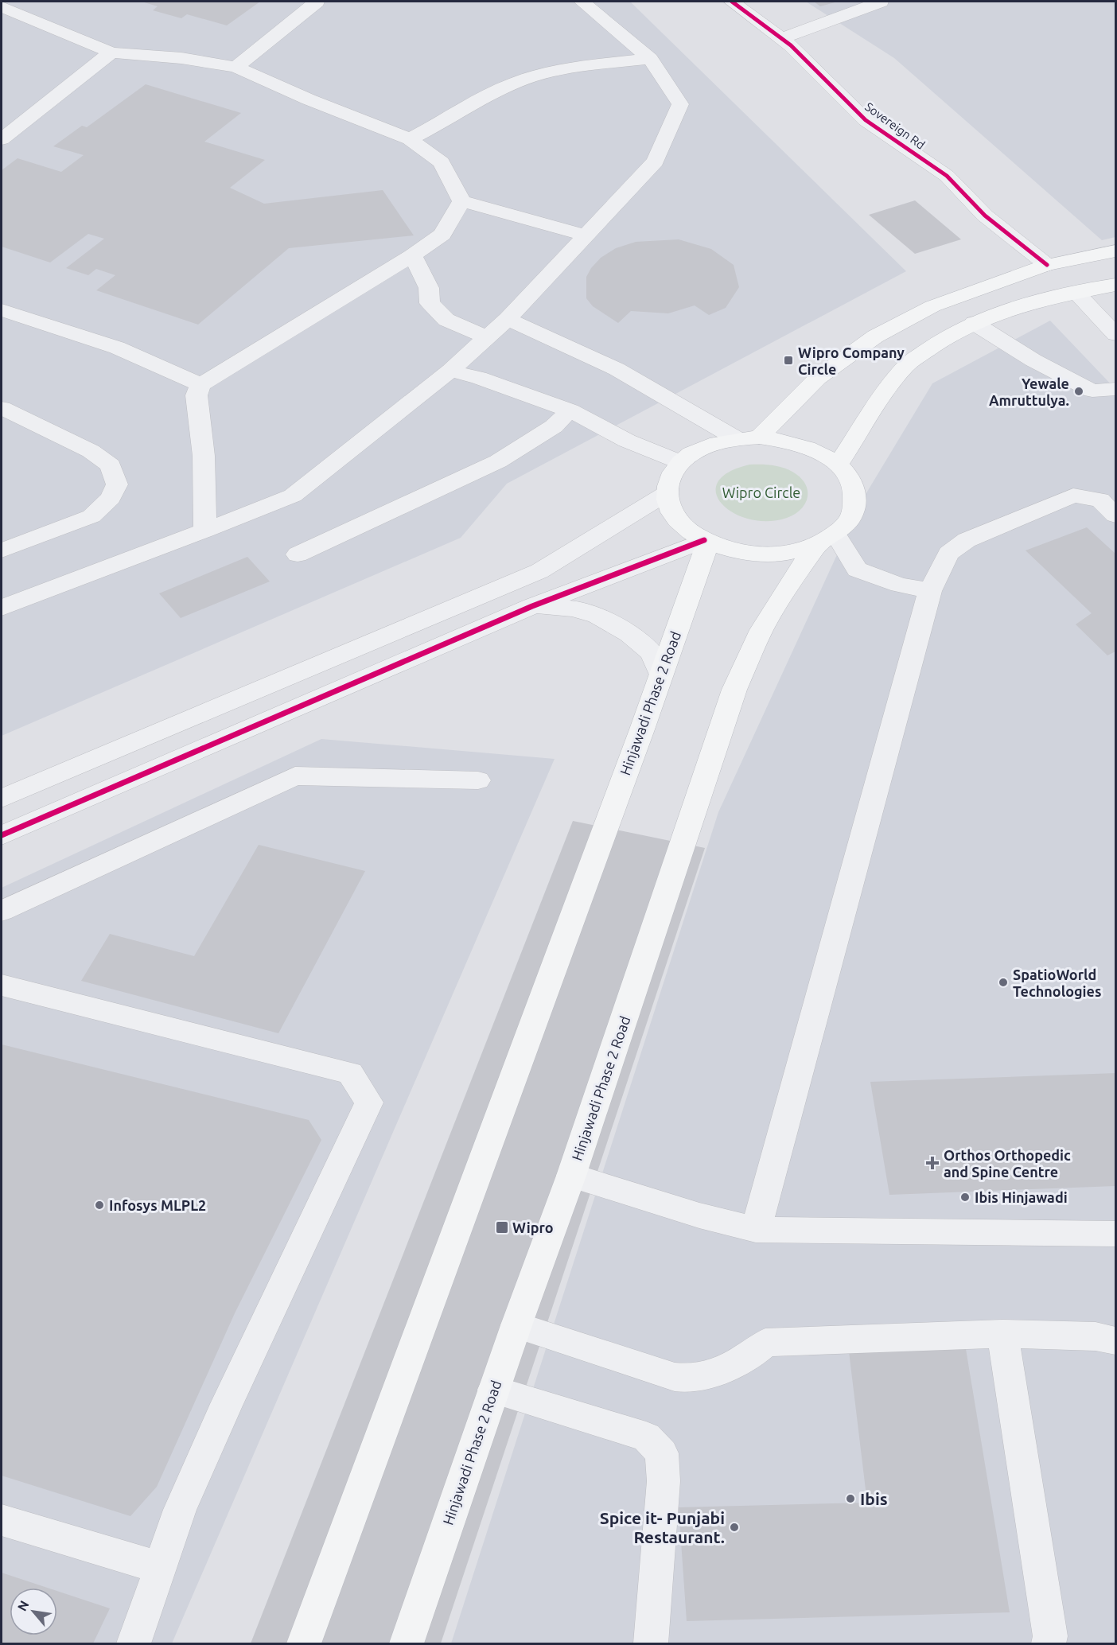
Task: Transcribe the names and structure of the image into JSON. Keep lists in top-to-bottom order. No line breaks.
{"streets":{"main road":["Hinjawadi Phase 2 Road"],"street":["Sovereign Rd"]},"parks":["Wipro Circle"],"places":{"transit":["Wipro Company Circle","Wipro"],"other":["Yewale Amruttulya.","SpatioWorld Technologies","Ibis Hinjawadi","Infosys MLPL2","Ibis","Spice it- Punjabi Restaurant."],"health":["Orthos Orthopedic and Spine Centre"]},"north":"top left"}
